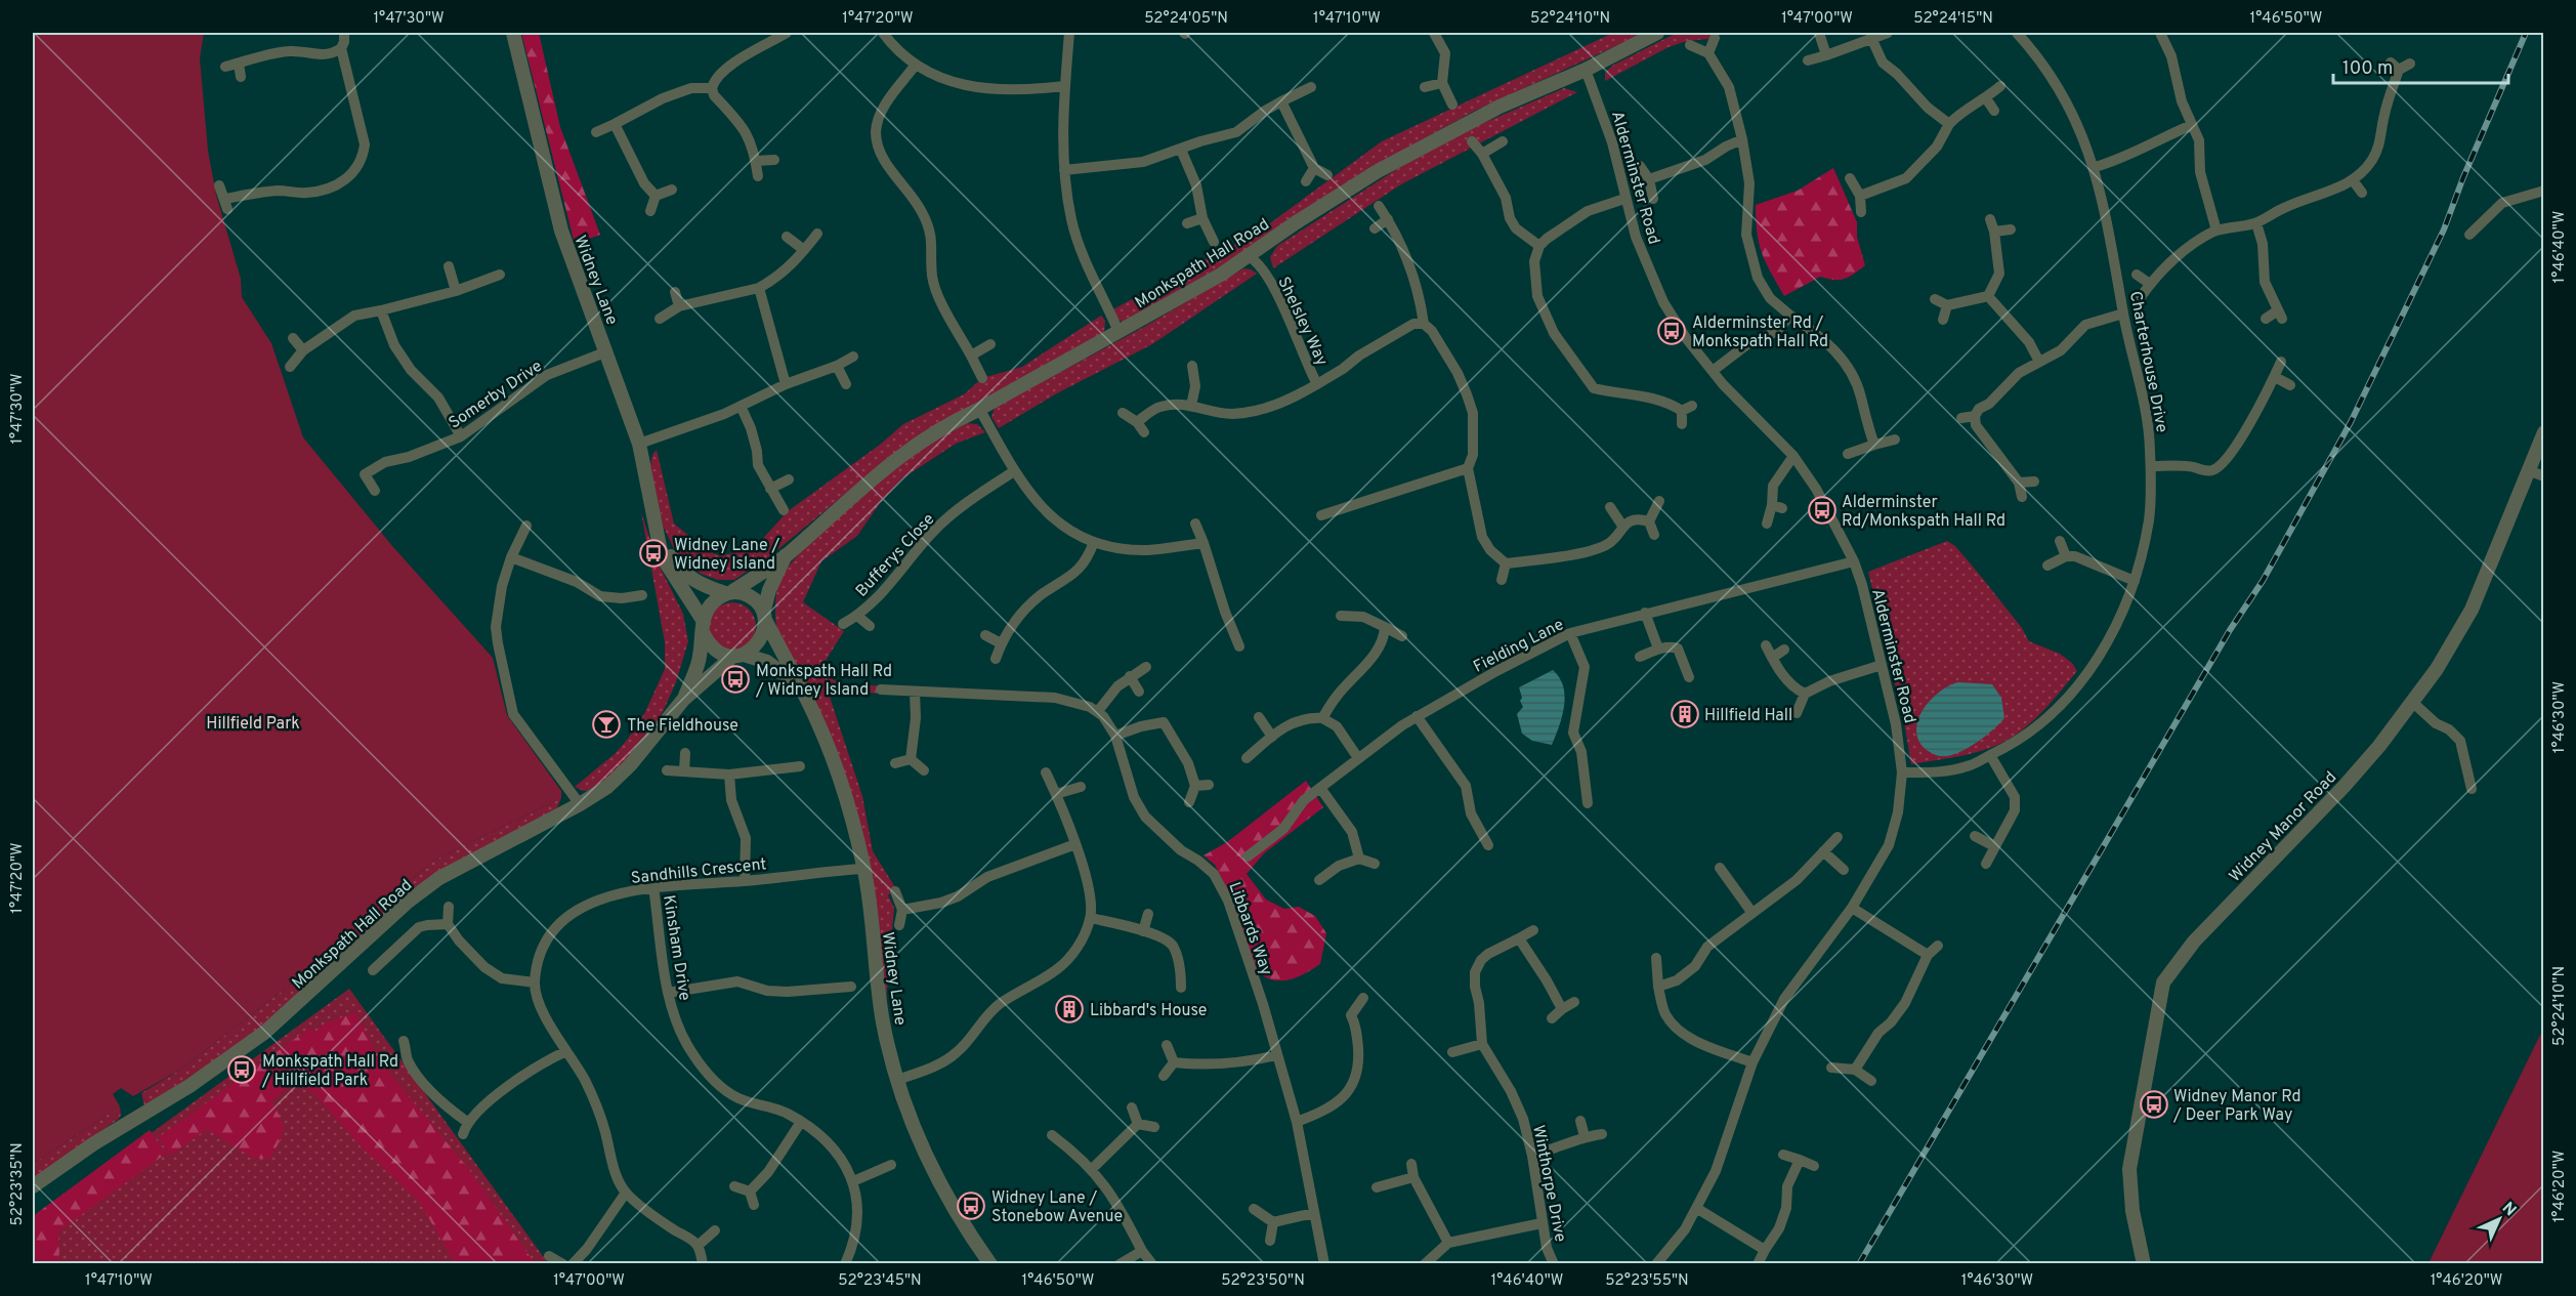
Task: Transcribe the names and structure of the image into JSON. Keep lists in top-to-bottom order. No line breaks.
{"streets":{"street":["Alderminster Road","Monkspath Hall Road","Widney Lane","Shelsley Way","Charterhouse Drive","Somerby Drive","Bufferys Close","Fielding Lane","Widney Manor Road","Sandhills Crescent","Libbards Way","Kinsham Drive","Winthorpe Drive"]},"crossings":[["Alderminster Road","Monkspath Hall Road"],["Alderminster Road","Charterhouse Drive"],["Alderminster Road","Fielding Lane"],["Monkspath Hall Road","Widney Lane"],["Monkspath Hall Road","Shelsley Way"],["Widney Lane","Somerby Drive"],["Widney Lane","Sandhills Crescent"],["Sandhills Crescent","Kinsham Drive"]],"parks":["Hillfield Park"],"places":{"bus stop":["Alderminster Rd / Monkspath Hall Rd","Alderminster Rd/Monkspath Hall Rd","Widney Lane / Widney Island","Monkspath Hall Rd / Widney Island","Monkspath Hall Rd / Hillfield Park","Widney Manor Rd / Deer Park Way","Widney Lane / Stonebow Avenue"],"building":["Hillfield Hall","Libbard's House"],"bar":["The Fieldhouse"]},"scale_bar":"100 m","north":"top right","coordinates":["1°47'30\"W","1°47'20\"W","52°24'05\"N","1°47'10\"W","52°24'10\"N","1°47'00\"W","52°24'15\"N","1°46'50\"W","1°46'40\"W","1°46'30\"W","52°23'35\"N","1°46'20\"W","52°23'45\"N","52°23'50\"N","52°23'55\"N"]}
